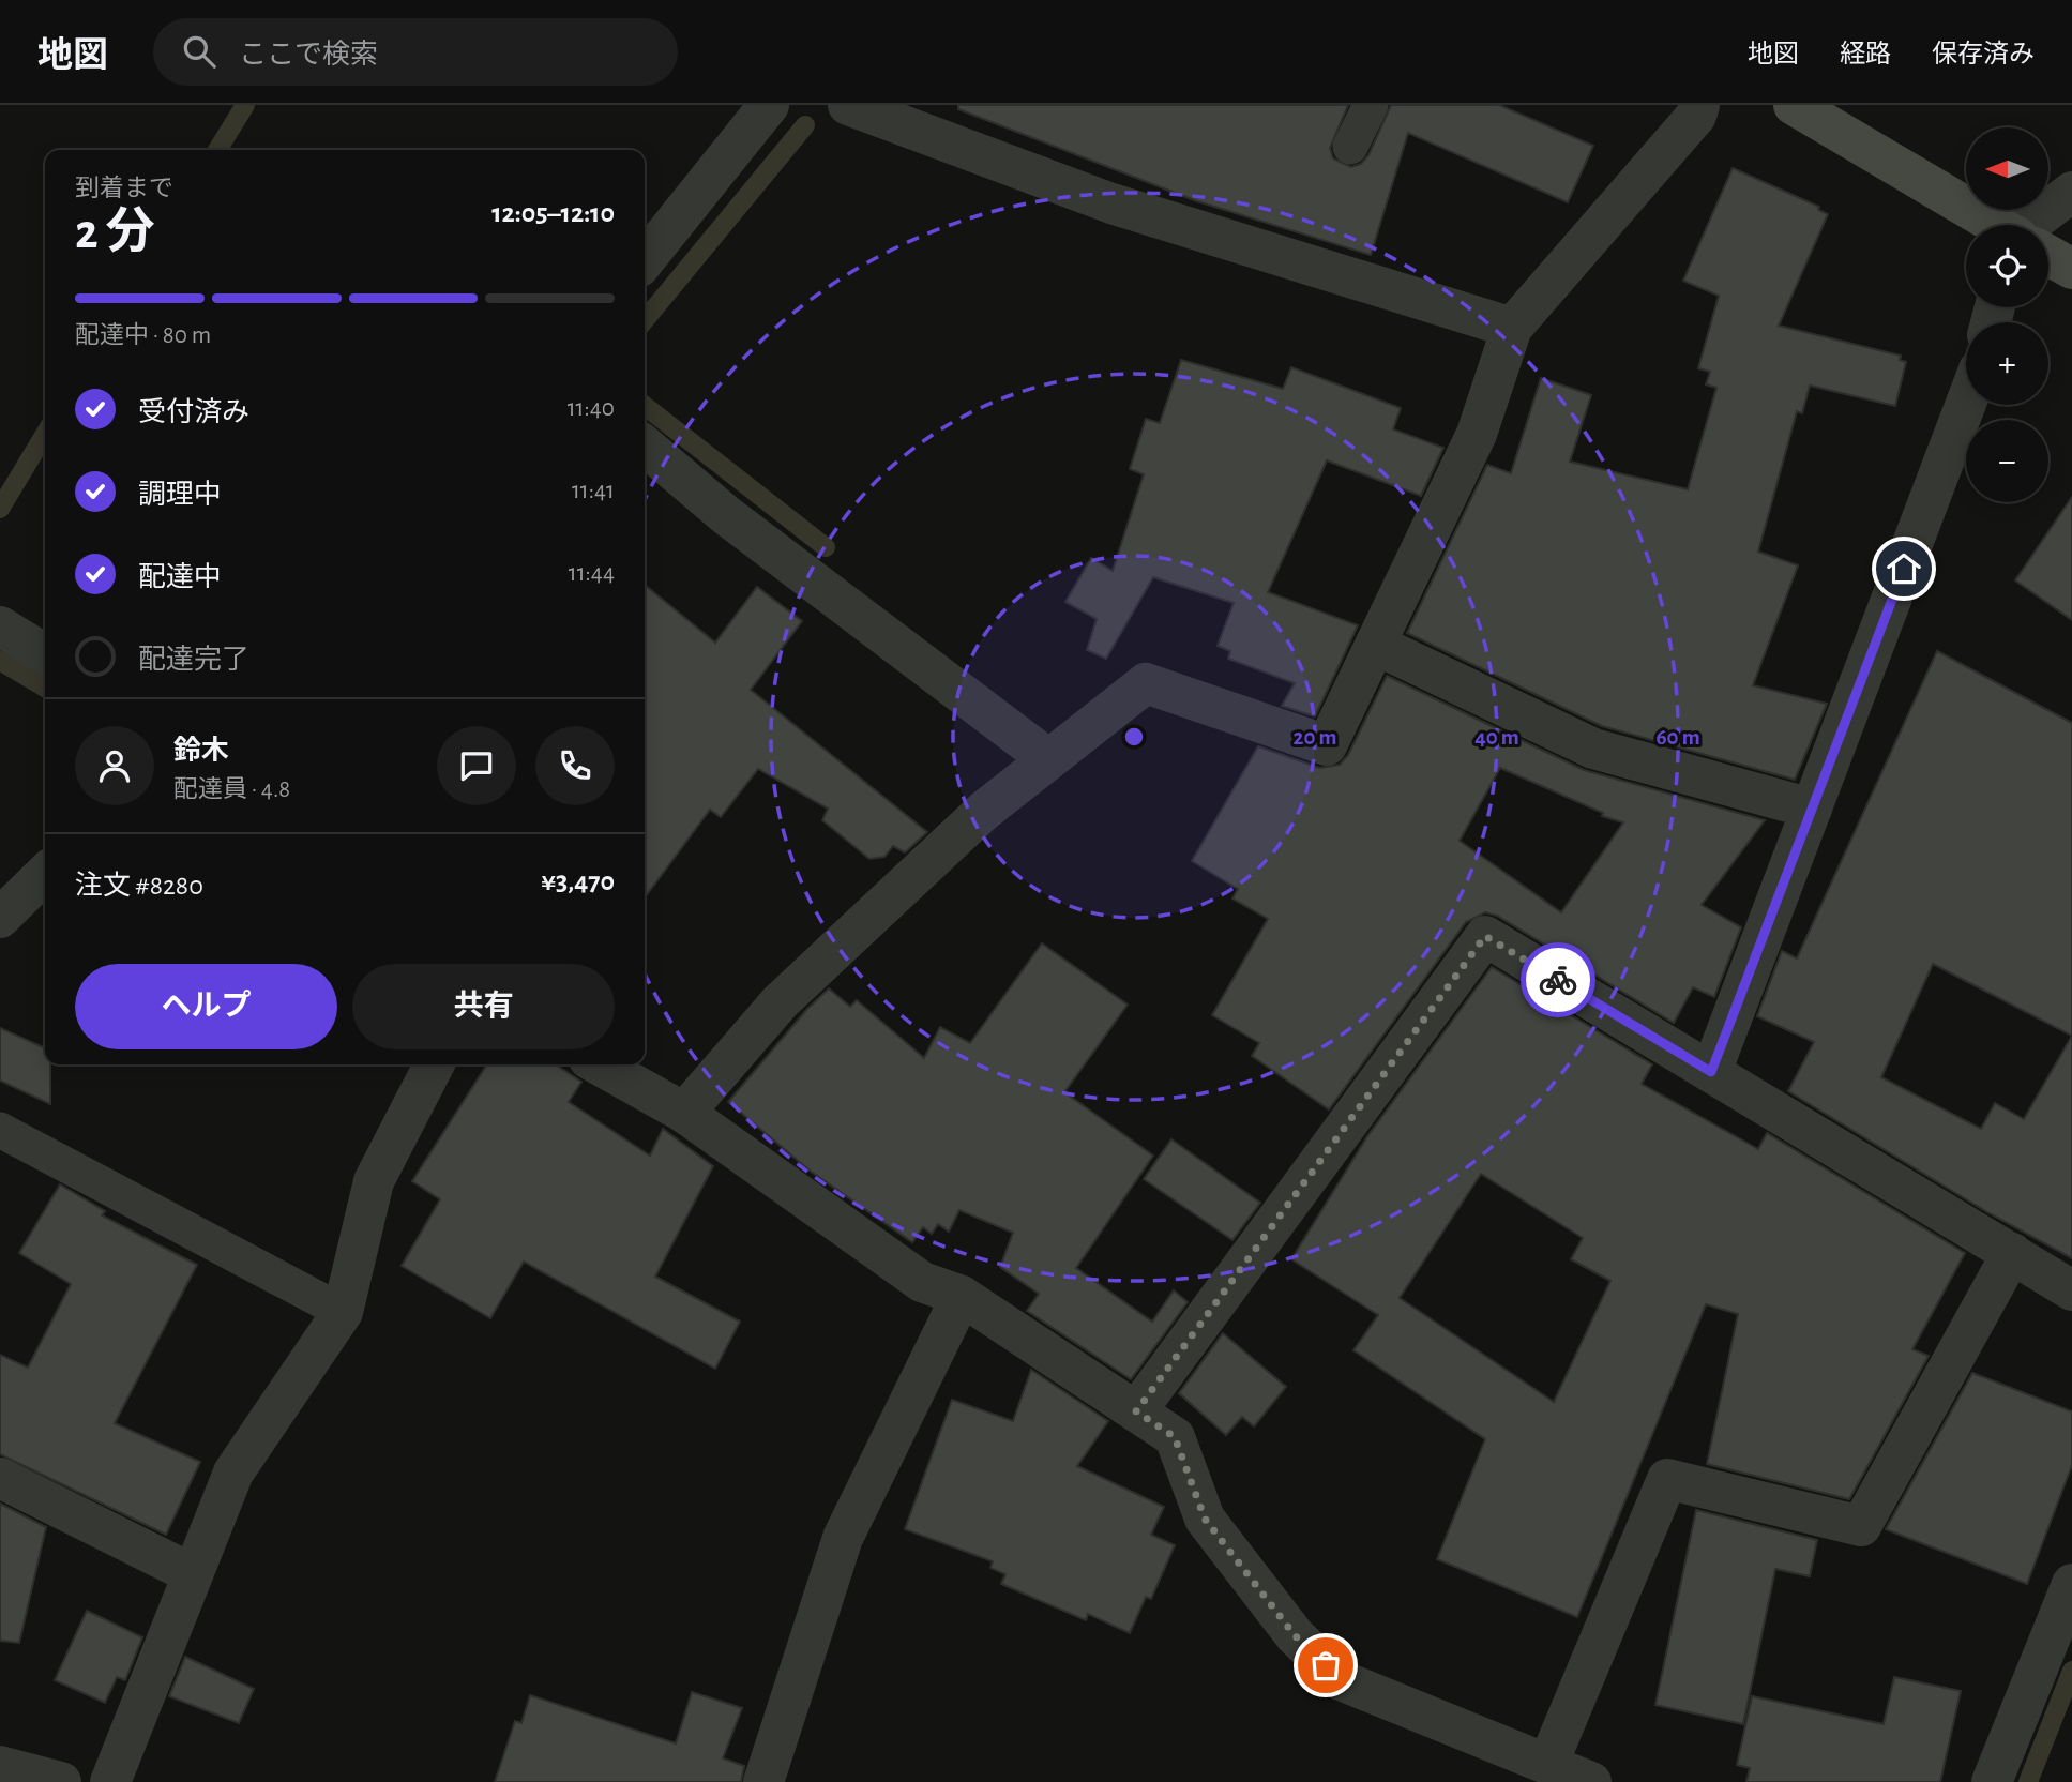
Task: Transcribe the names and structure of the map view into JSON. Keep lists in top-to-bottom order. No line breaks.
{"north":"left","page":{"header":"地図","search":"ここで検索","nav":["地図","経路","保存済み"],"map_buttons":["+","−"],"heading":["2 分","到着まで","12:05–12:10"],"panel":["鈴木","配達員 · 4.8","注文 #8280","¥3,470"],"bar":"配達中 · 80 m","list":[["受付済み","11:40"],["調理中","11:41"],["配達中","11:44"],"配達完了"],"buttons":["ヘルプ","共有"]},"rings":["20 m","40 m","60 m"]}
